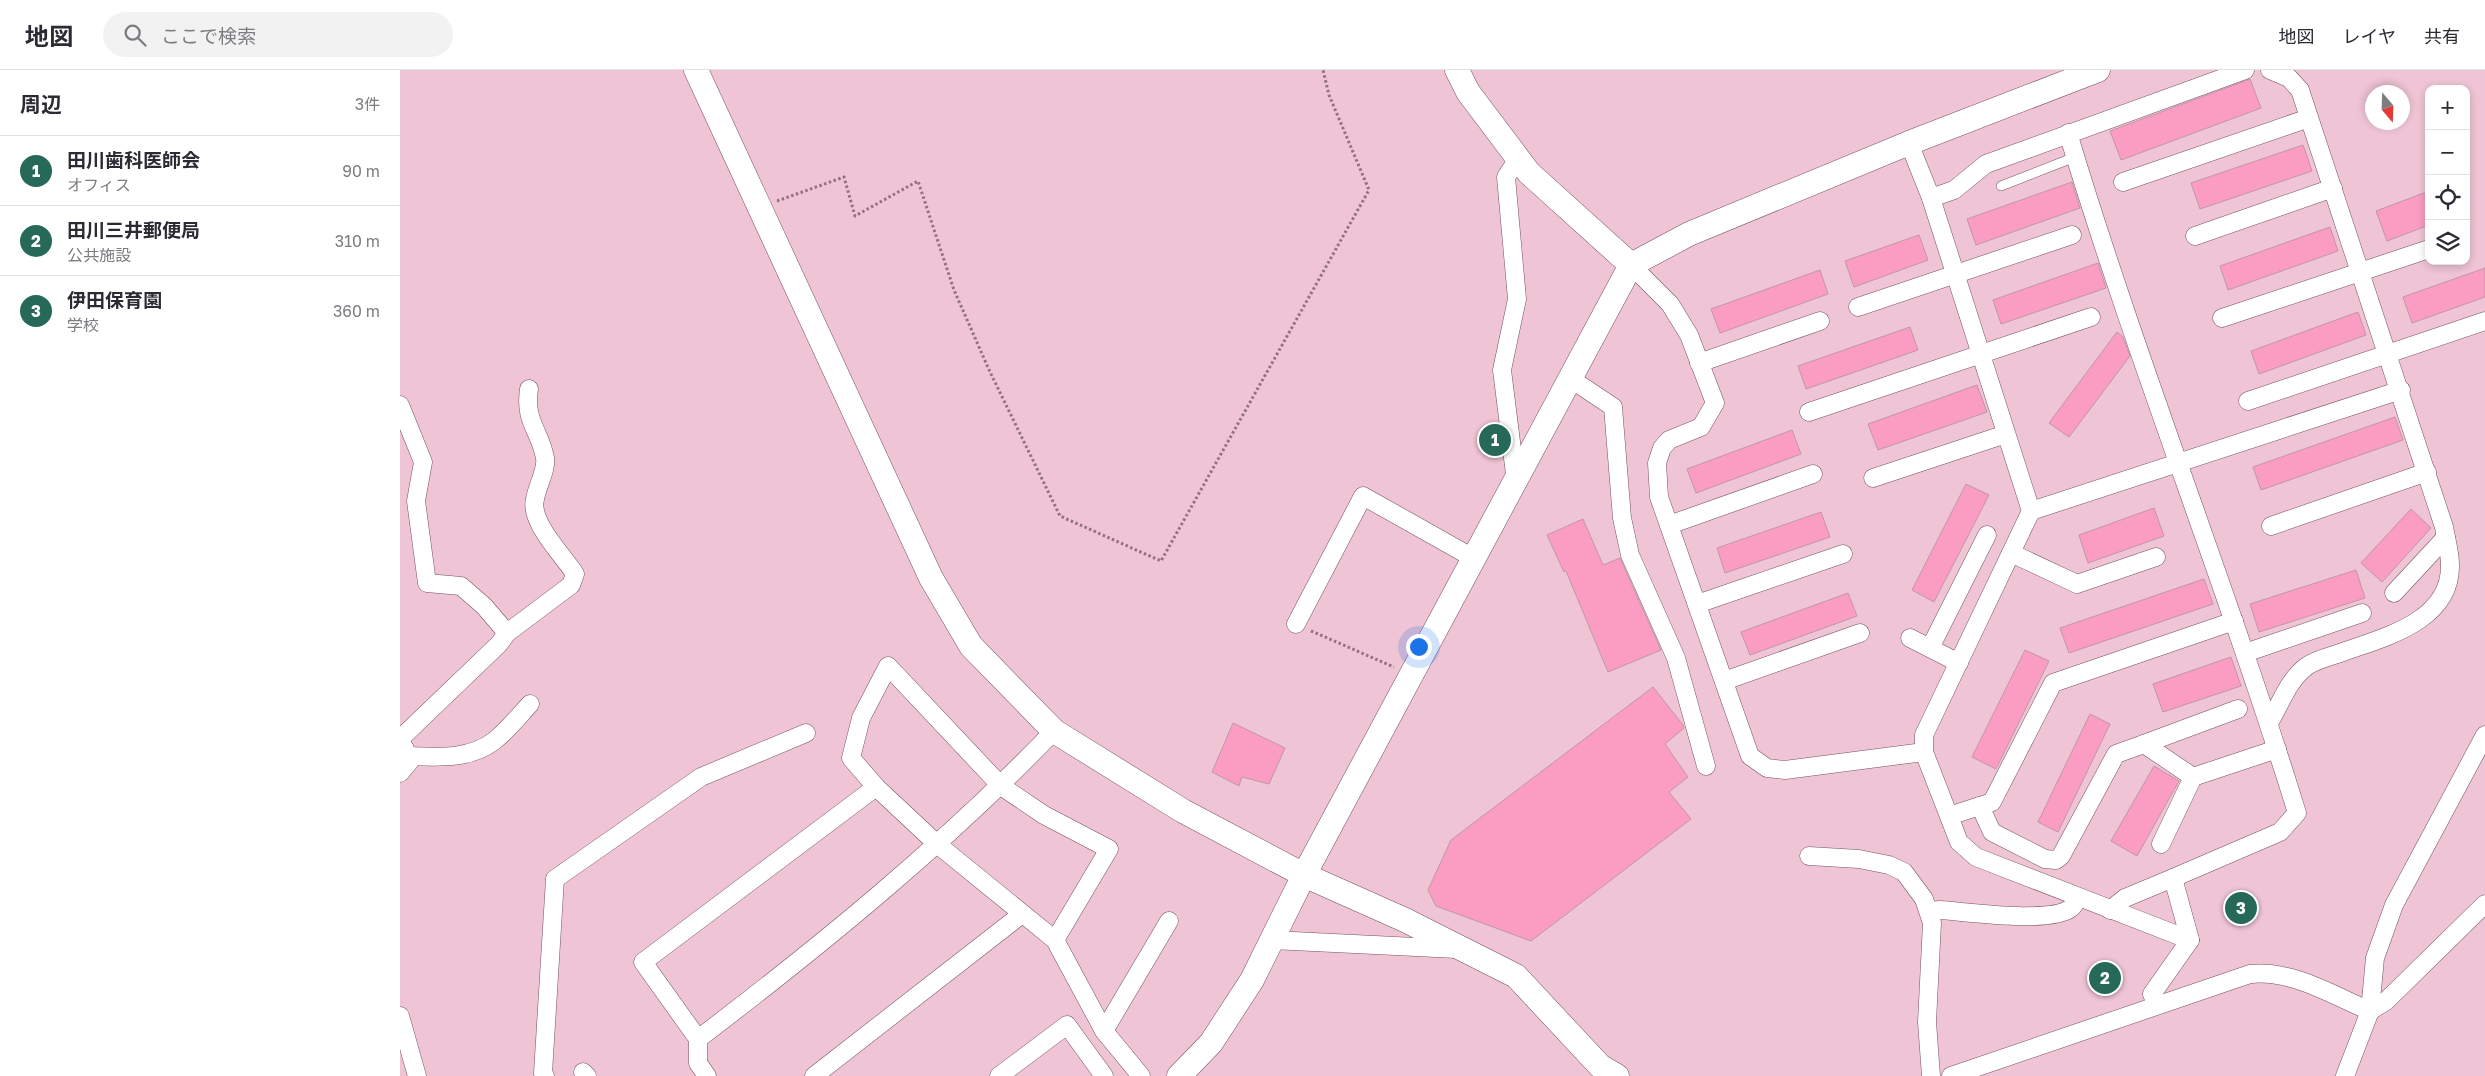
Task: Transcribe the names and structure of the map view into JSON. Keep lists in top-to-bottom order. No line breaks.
{"north":"bottom","page":{"header":"地図","search":"ここで検索","nav":["地図","レイヤ","共有"],"heading":["周辺","3件"],"map_buttons":["+","−"],"list":[{"mark":"1","name":"田川歯科医師会","note":"オフィス","value":"90 m"},{"mark":"2","name":"田川三井郵便局","note":"公共施設","value":"310 m"},{"mark":"3","name":"伊田保育園","note":"学校","value":"360 m"}],"pins":["1","3","2"]}}
